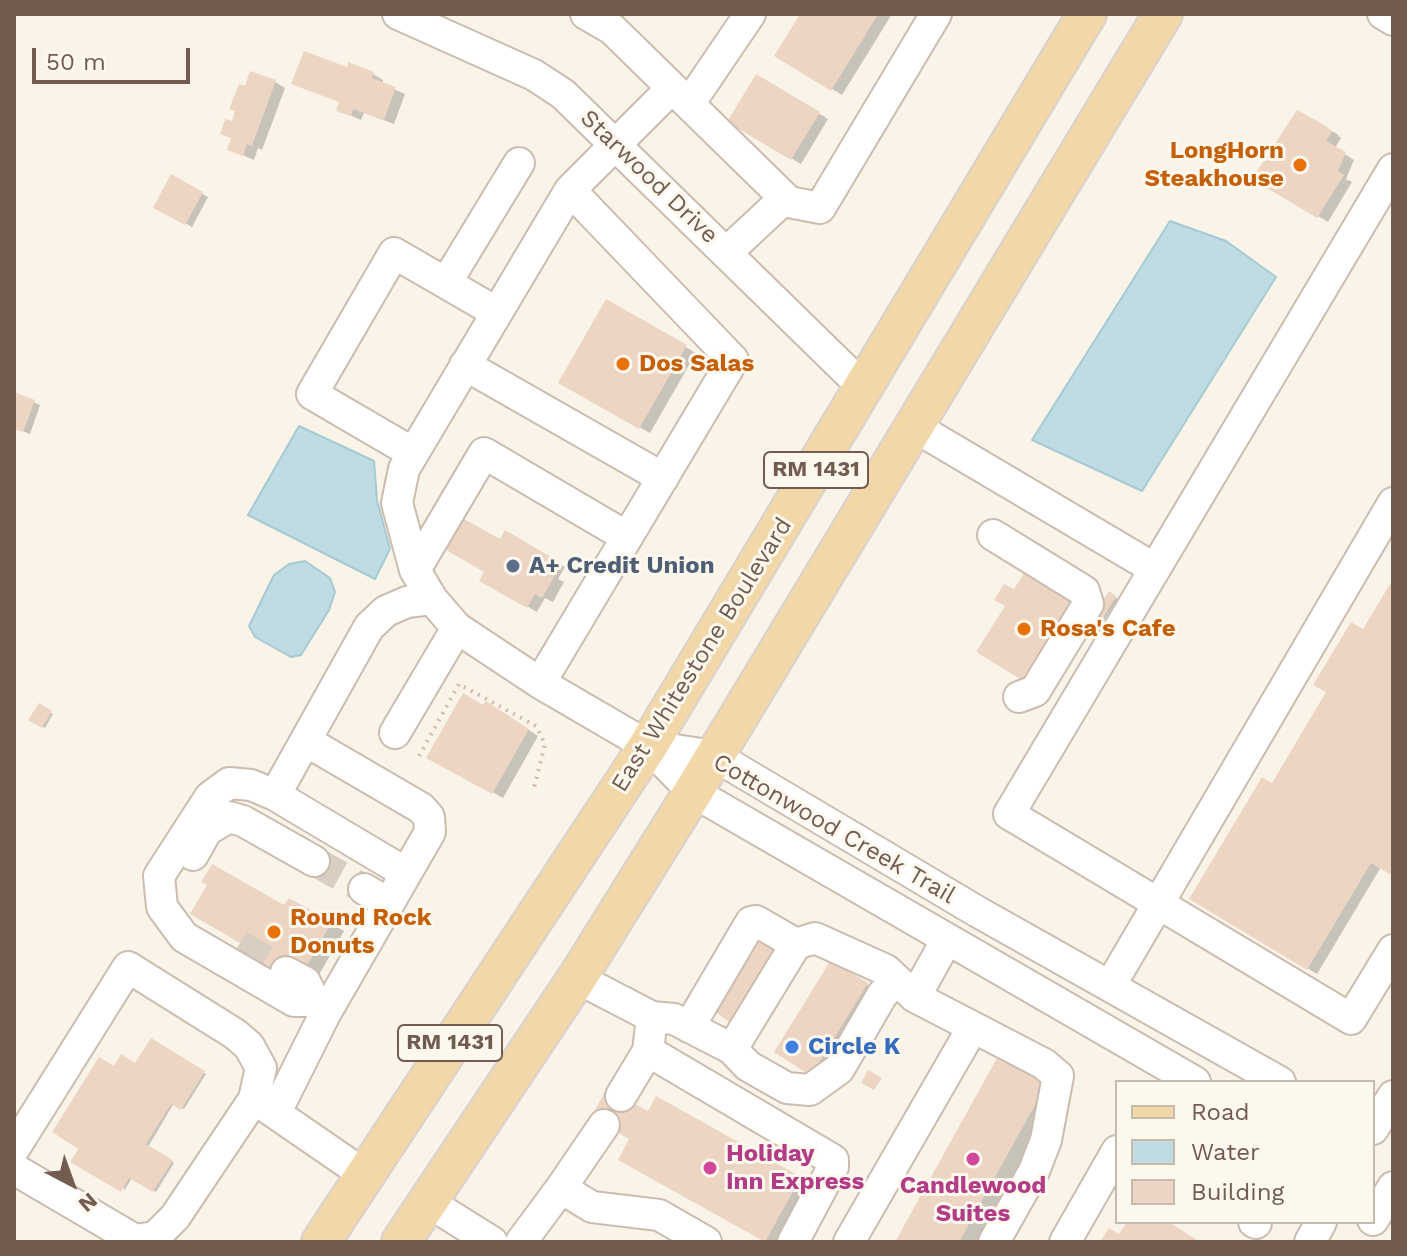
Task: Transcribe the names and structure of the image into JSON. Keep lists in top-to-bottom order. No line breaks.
{"streets":{"main road":["RM 1431","East Whitestone Boulevard"],"street":["Starwood Drive","Cottonwood Creek Trail"]},"crossings":[["Starwood Drive","East Whitestone Boulevard"],["RM 1431","Cottonwood Creek Trail"],["East Whitestone Boulevard","Cottonwood Creek Trail"]],"places":["LongHorn Steakhouse","Dos Salas","A+ Credit Union","Rosa's Cafe","Round Rock Donuts","Circle K","Candlewood Suites","Holiday Inn Express"],"legend":["Road","Water","Building"],"scale_bar":"50 m","north":"bottom right"}
